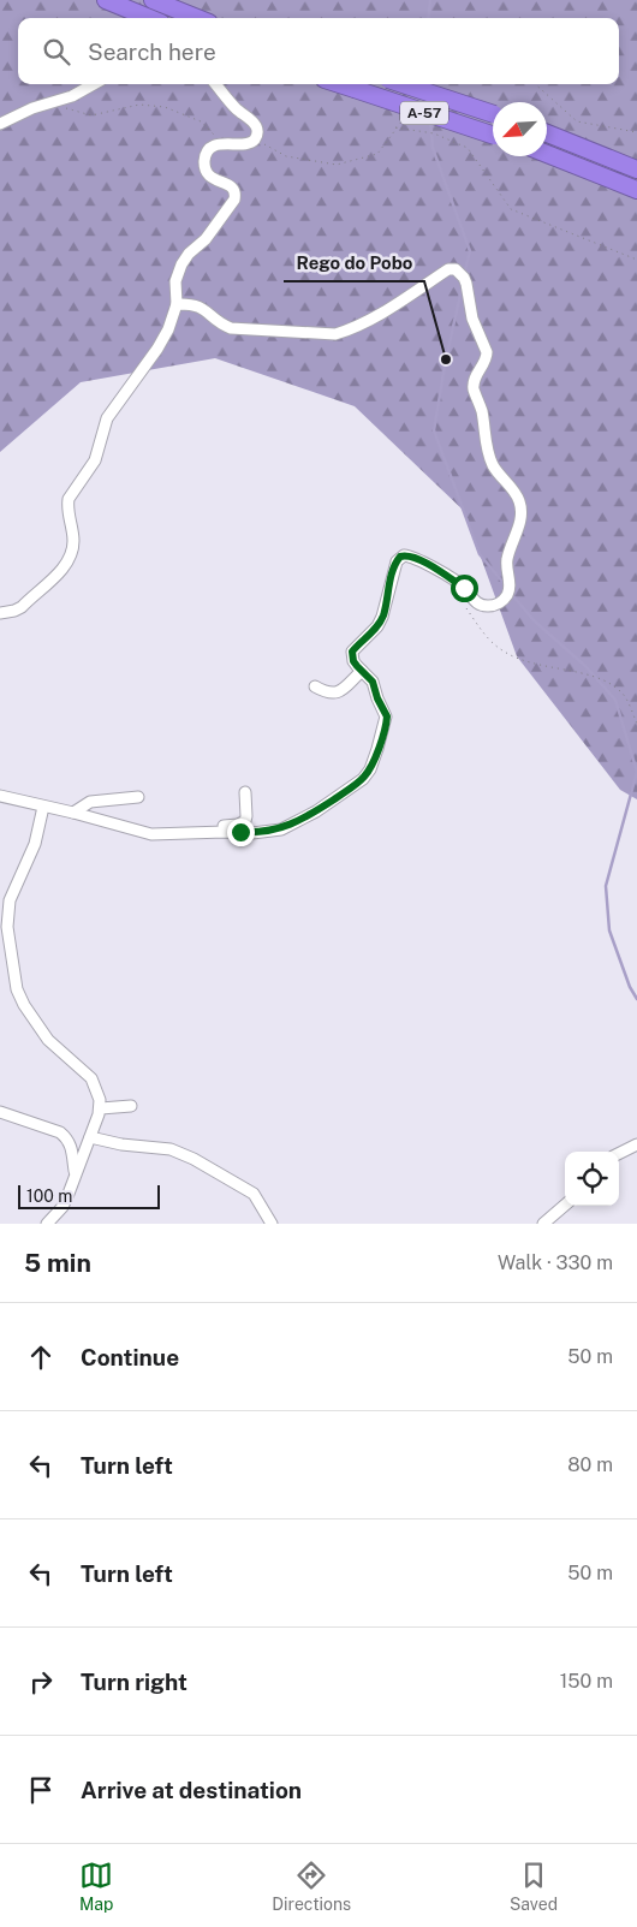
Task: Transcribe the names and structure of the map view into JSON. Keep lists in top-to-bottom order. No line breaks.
{"streets":{"highway":["A-57"]},"places":["Rego do Pobo"],"scale_bar":"100 m","north":"bottom left","page":{"search":"Search here","scale":"100 m","heading":["5 min","Walk · 330 m"],"list":[["Continue","50 m"],["Turn left","80 m"],["Turn left","50 m"],["Turn right","150 m"],"Arrive at destination"],"nav":["Map","Directions","Saved"]}}
